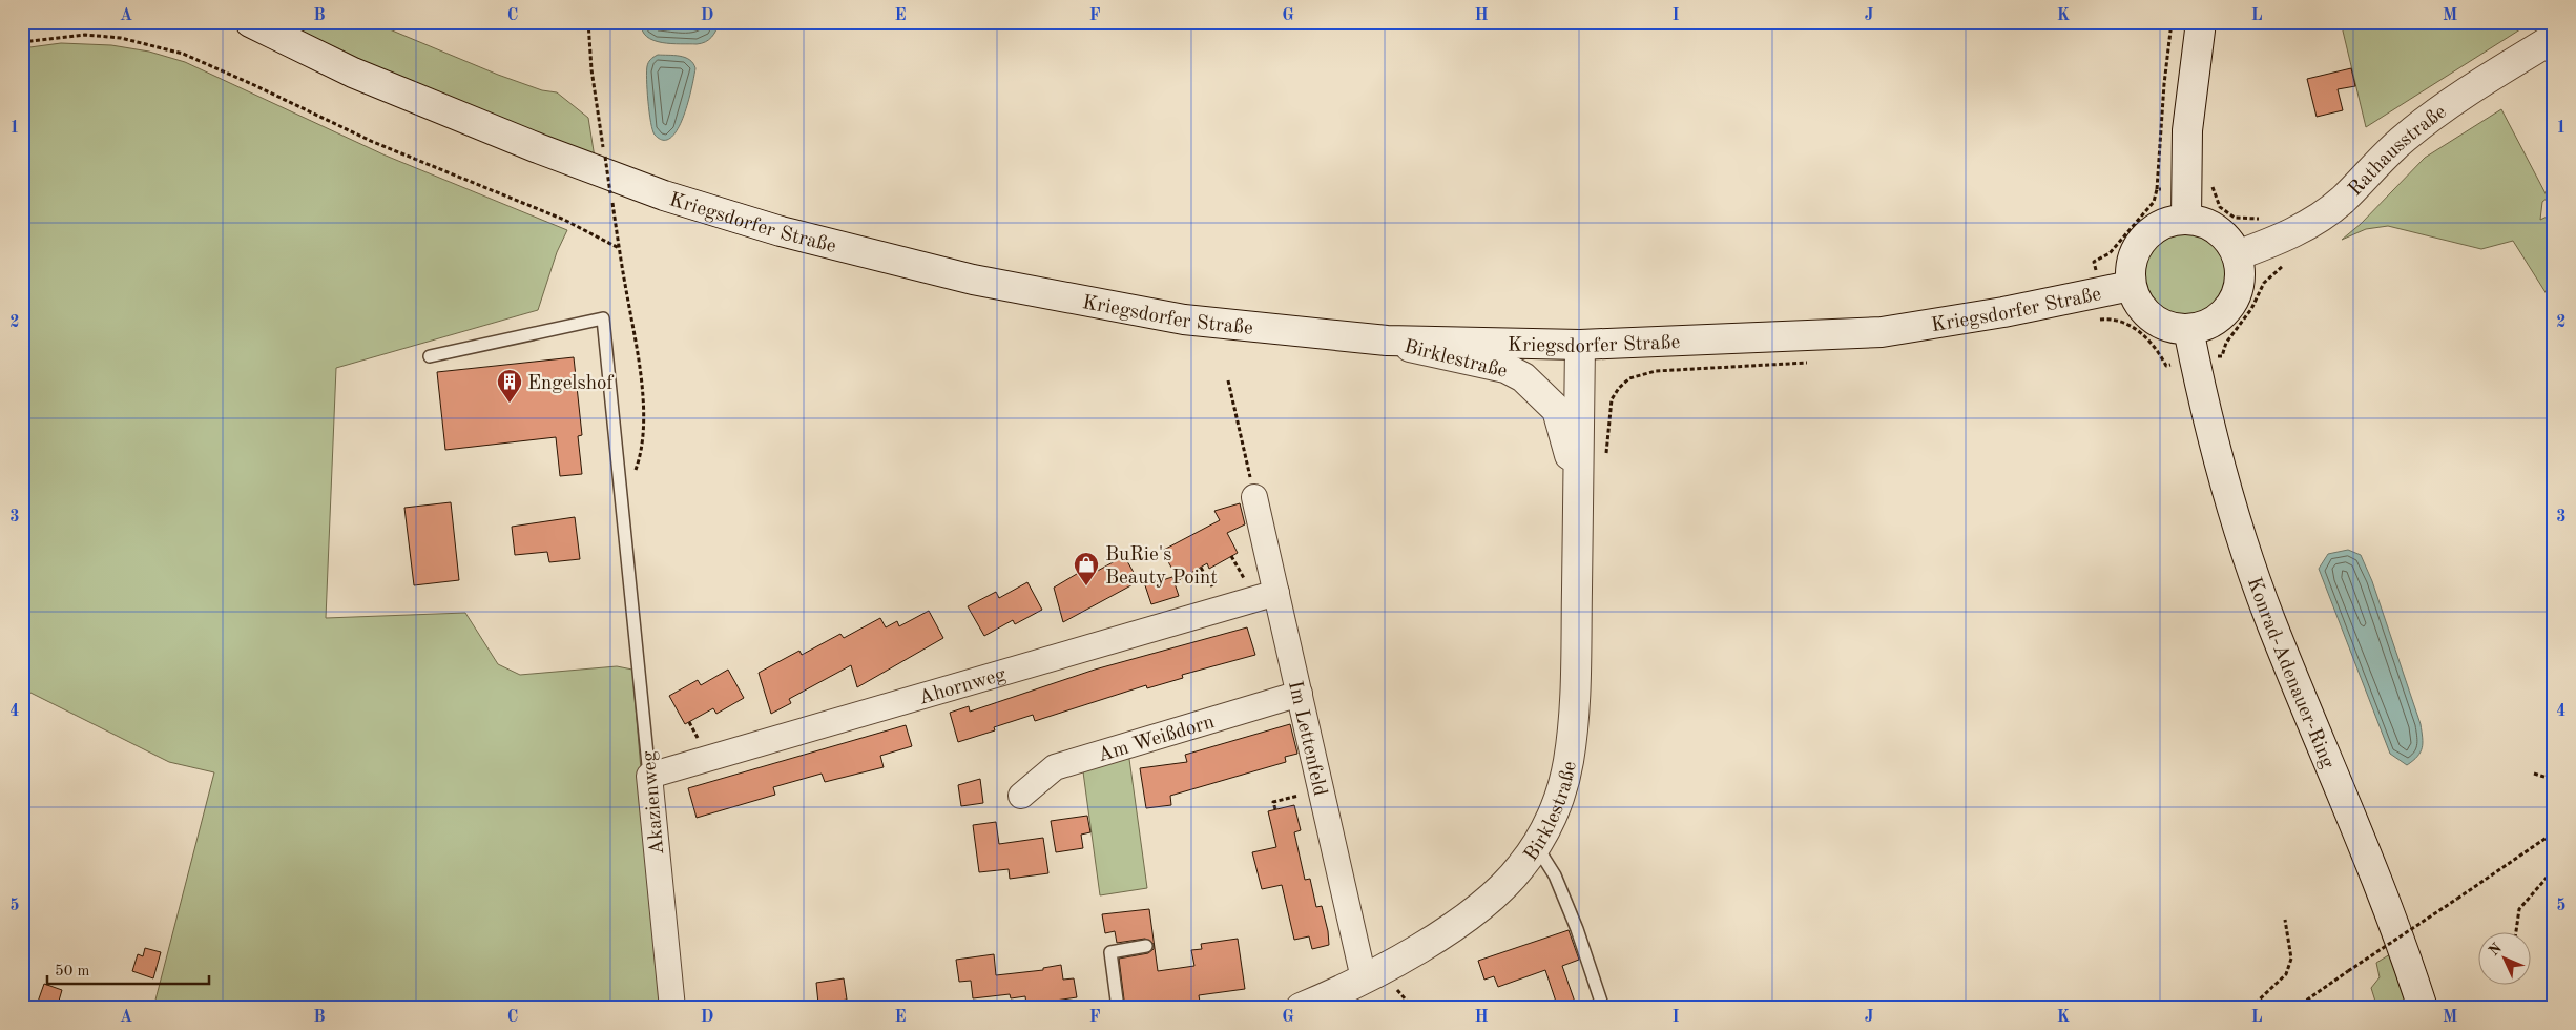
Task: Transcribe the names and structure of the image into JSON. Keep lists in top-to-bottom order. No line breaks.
{"streets":{"main road":["Rathausstraße","Kriegsdorfer Straße","Birklestraße","Konrad-Adenauer-Ring"],"street":["Ahornweg","Am Weißdorn","Im Lettenfeld","Akazienweg"]},"crossings":[["Rathausstraße","Kriegsdorfer Straße"],["Rathausstraße","Konrad-Adenauer-Ring"],["Kriegsdorfer Straße","Birklestraße"],["Kriegsdorfer Straße","Konrad-Adenauer-Ring"],["Birklestraße","Im Lettenfeld"],["Ahornweg","Im Lettenfeld"],["Ahornweg","Akazienweg"],["Am Weißdorn","Im Lettenfeld"]],"places":{"building":["Engelshof"],"shop":["BuRie's Beauty Point"]},"scale_bar":"50 m","north":"top left","grid":{"columns":["A","B","C","D","E","F","G","H","I","J","K","L","M"],"rows":["1","2","3","4","5"]}}
